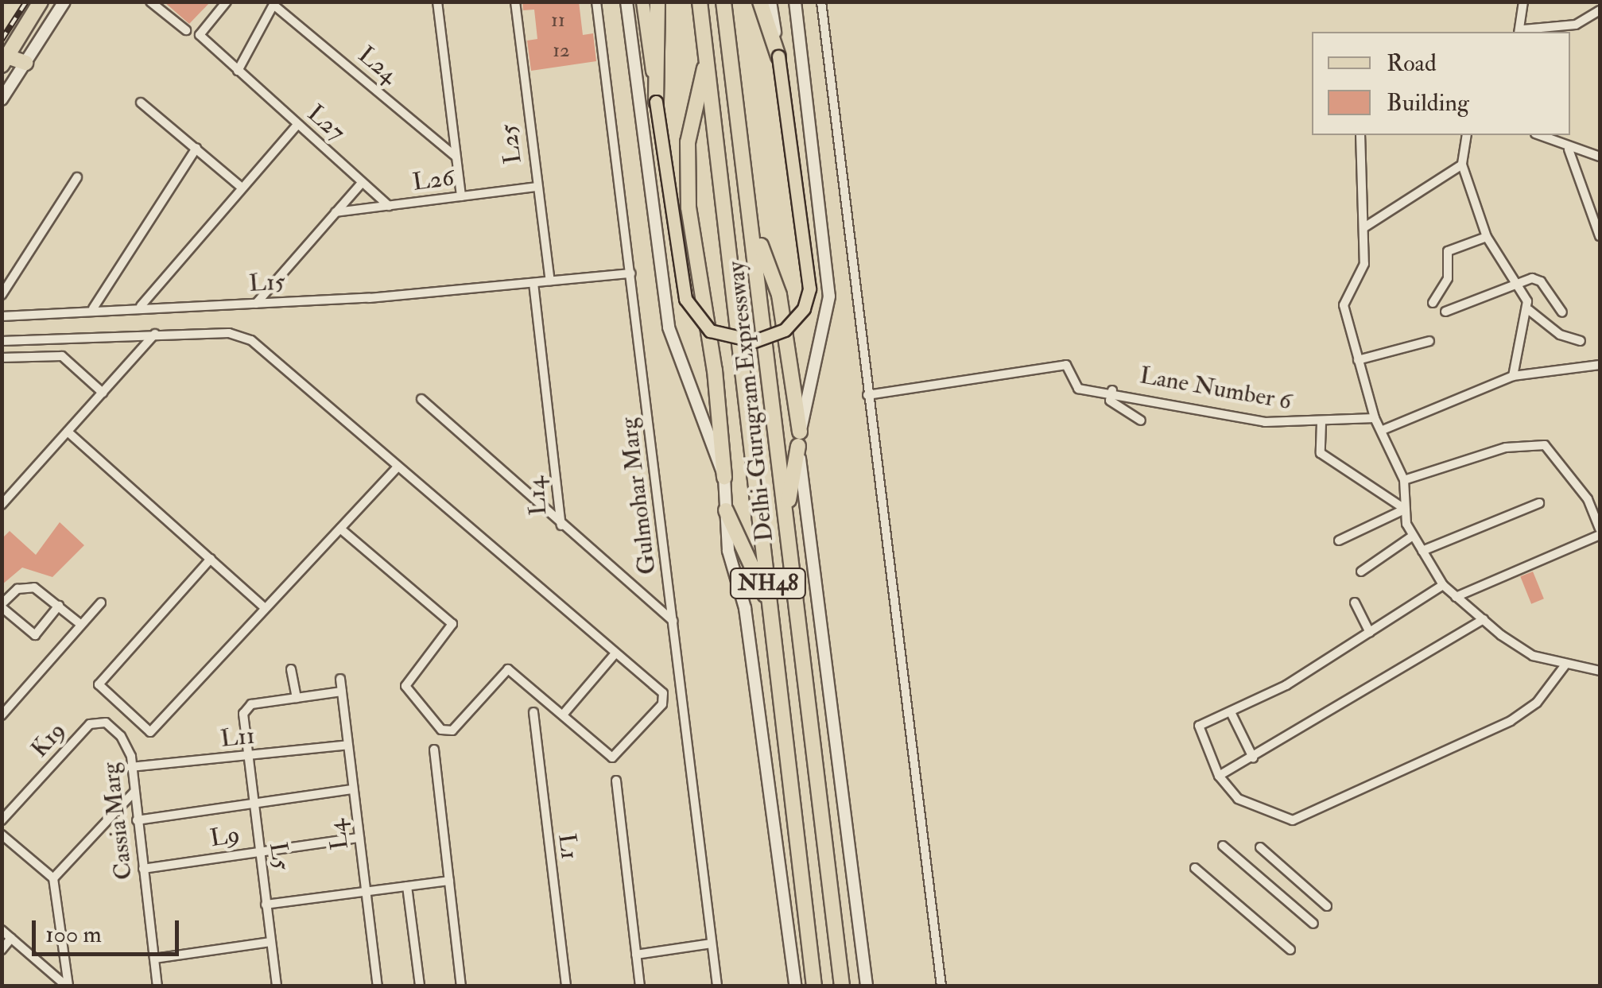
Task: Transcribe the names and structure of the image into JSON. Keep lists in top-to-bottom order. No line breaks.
{"streets":{"highway":["Delhi-Gurugram Expressway","NH48"],"street":["L24","L27","L25","L26","L15","Lane Number 6","L14","Gulmohar Marg","L11","K19","Cassia Marg","L4","L9","L1","L5"]},"crossings":[["L27","L26"],["L25","L26"],["L25","L15"],["L15","L14"],["L15","Gulmohar Marg"],["L11","Cassia Marg"],["L11","L4"],["L11","L5"],["K19","Cassia Marg"],["Cassia Marg","L9"],["L4","L9"],["L9","L5"]],"house_numbers":["11","12"],"legend":["Road","Building"],"scale_bar":"100 m"}
